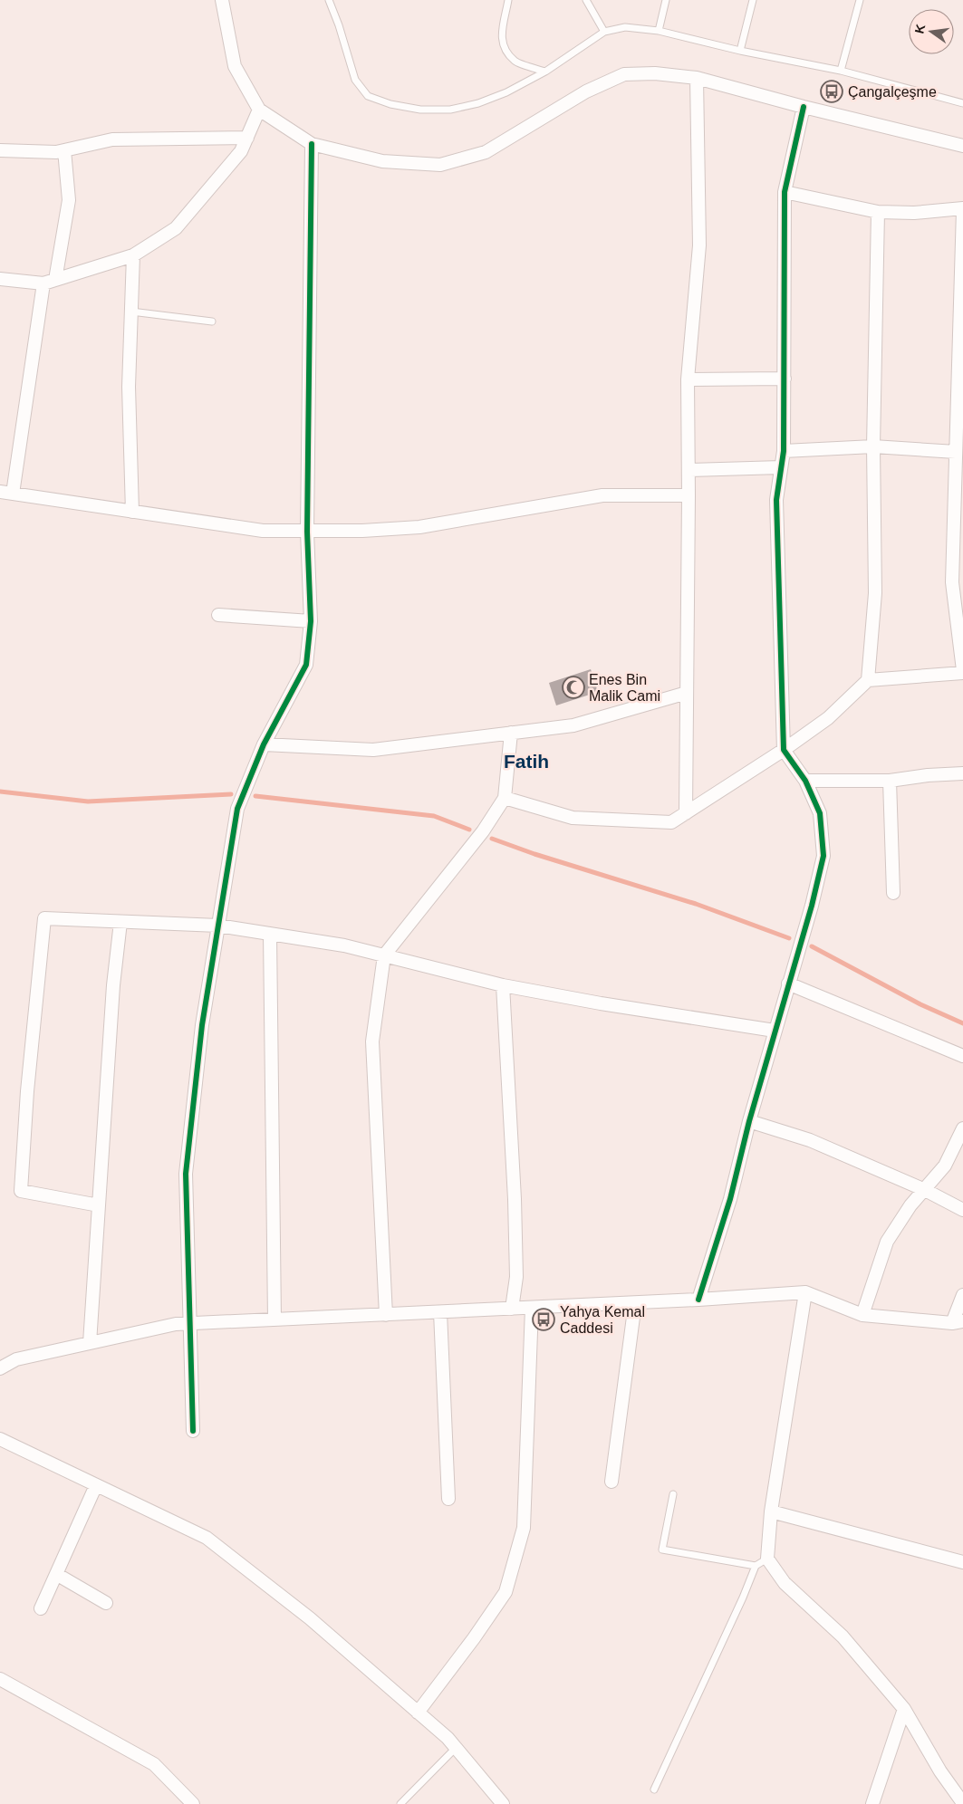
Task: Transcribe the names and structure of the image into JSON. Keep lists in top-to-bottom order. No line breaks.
{"districts":["Fatih"],"places":{"bus stop":["Çangalçeşme","Yahya Kemal Caddesi"],"mosque":["Enes Bin Malik Cami"]},"north":"left"}
